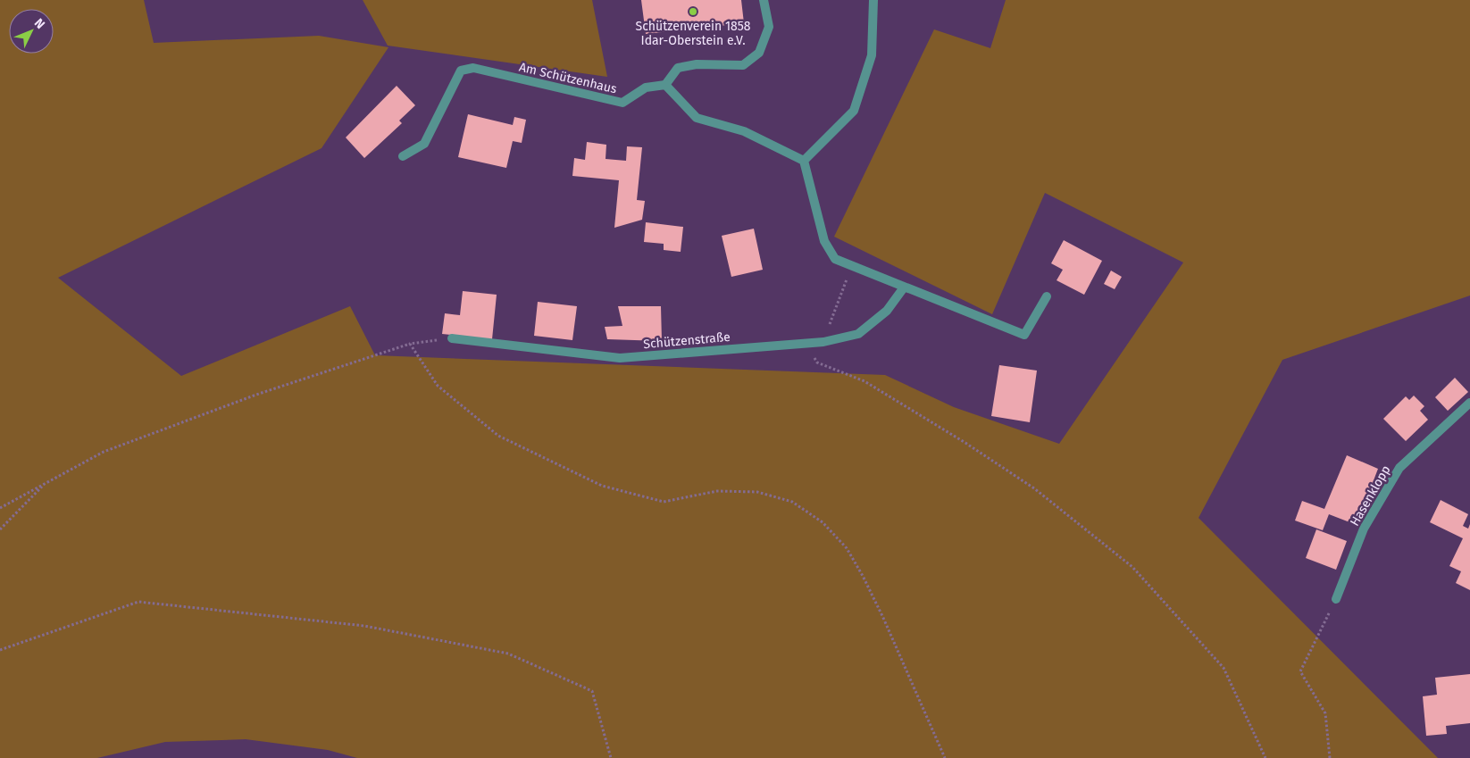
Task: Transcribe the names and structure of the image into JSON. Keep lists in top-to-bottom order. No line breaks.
{"streets":{"street":["Am Schützenhaus","Schützenstraße","Hasenklopp"]},"places":["Schützenverein 1858 Idar-Oberstein e.V."],"north":"top right"}
